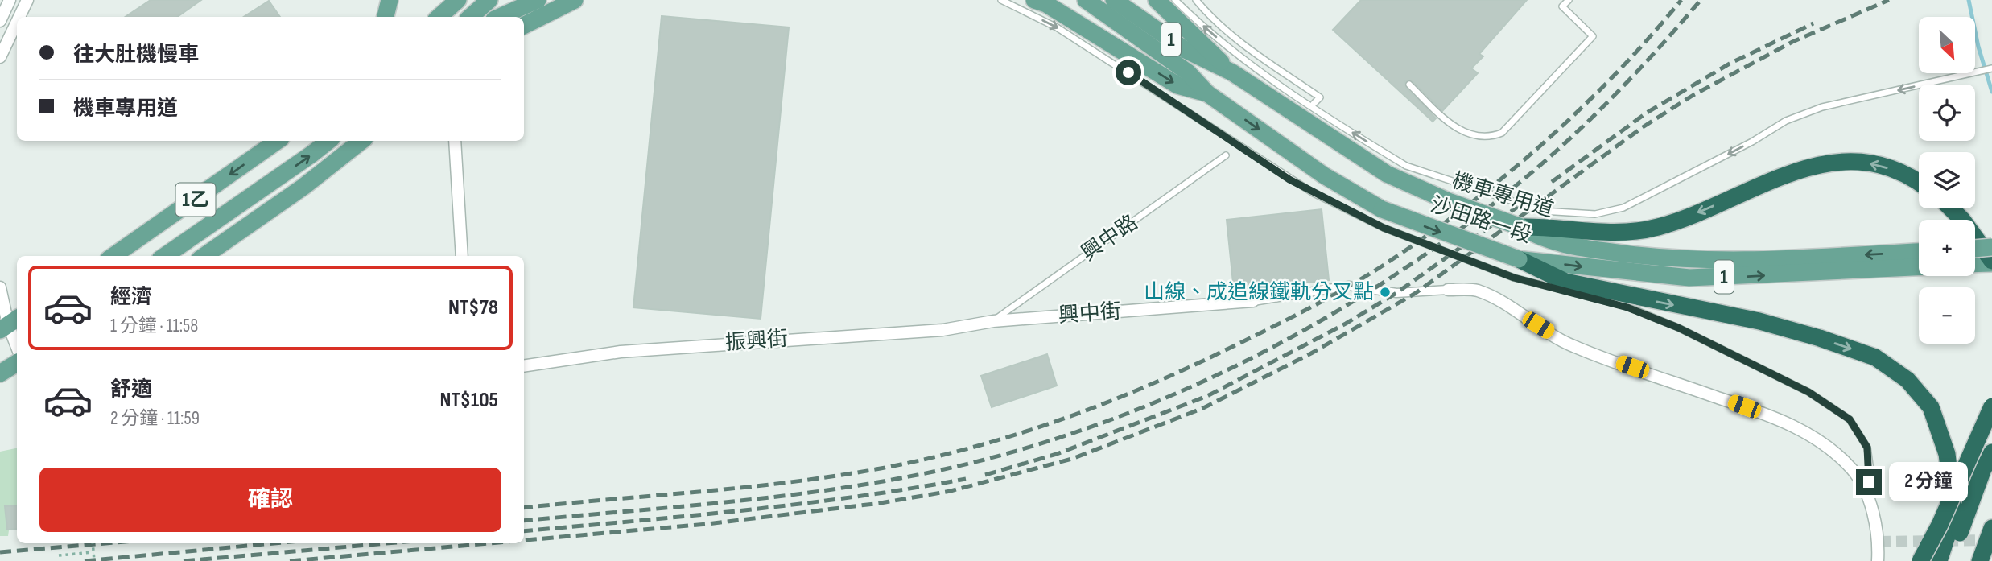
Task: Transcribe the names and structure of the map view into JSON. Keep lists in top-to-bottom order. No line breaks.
{"streets":{"main road":["1","1乙","沙田路一段"],"street":["興中街","振興街"],"lane":["機車專用道","興中路"]},"crossings":[["興中路","興中街"],["興中路","振興街"],["興中街","振興街"]],"one_way":["機車專用道"],"places":["山線、成追線鐵軌分叉點"],"north":"bottom right","page":{"map_buttons":["+","−"],"banner":["往大肚機慢車","機車專用道"],"list":[{"name":"經濟","note":"1 分鐘 · 11:58","value":"NT$78"},{"name":"舒適","note":"2 分鐘 · 11:59","value":"NT$105"}],"buttons":"確認","bubble":"2 分鐘"}}
